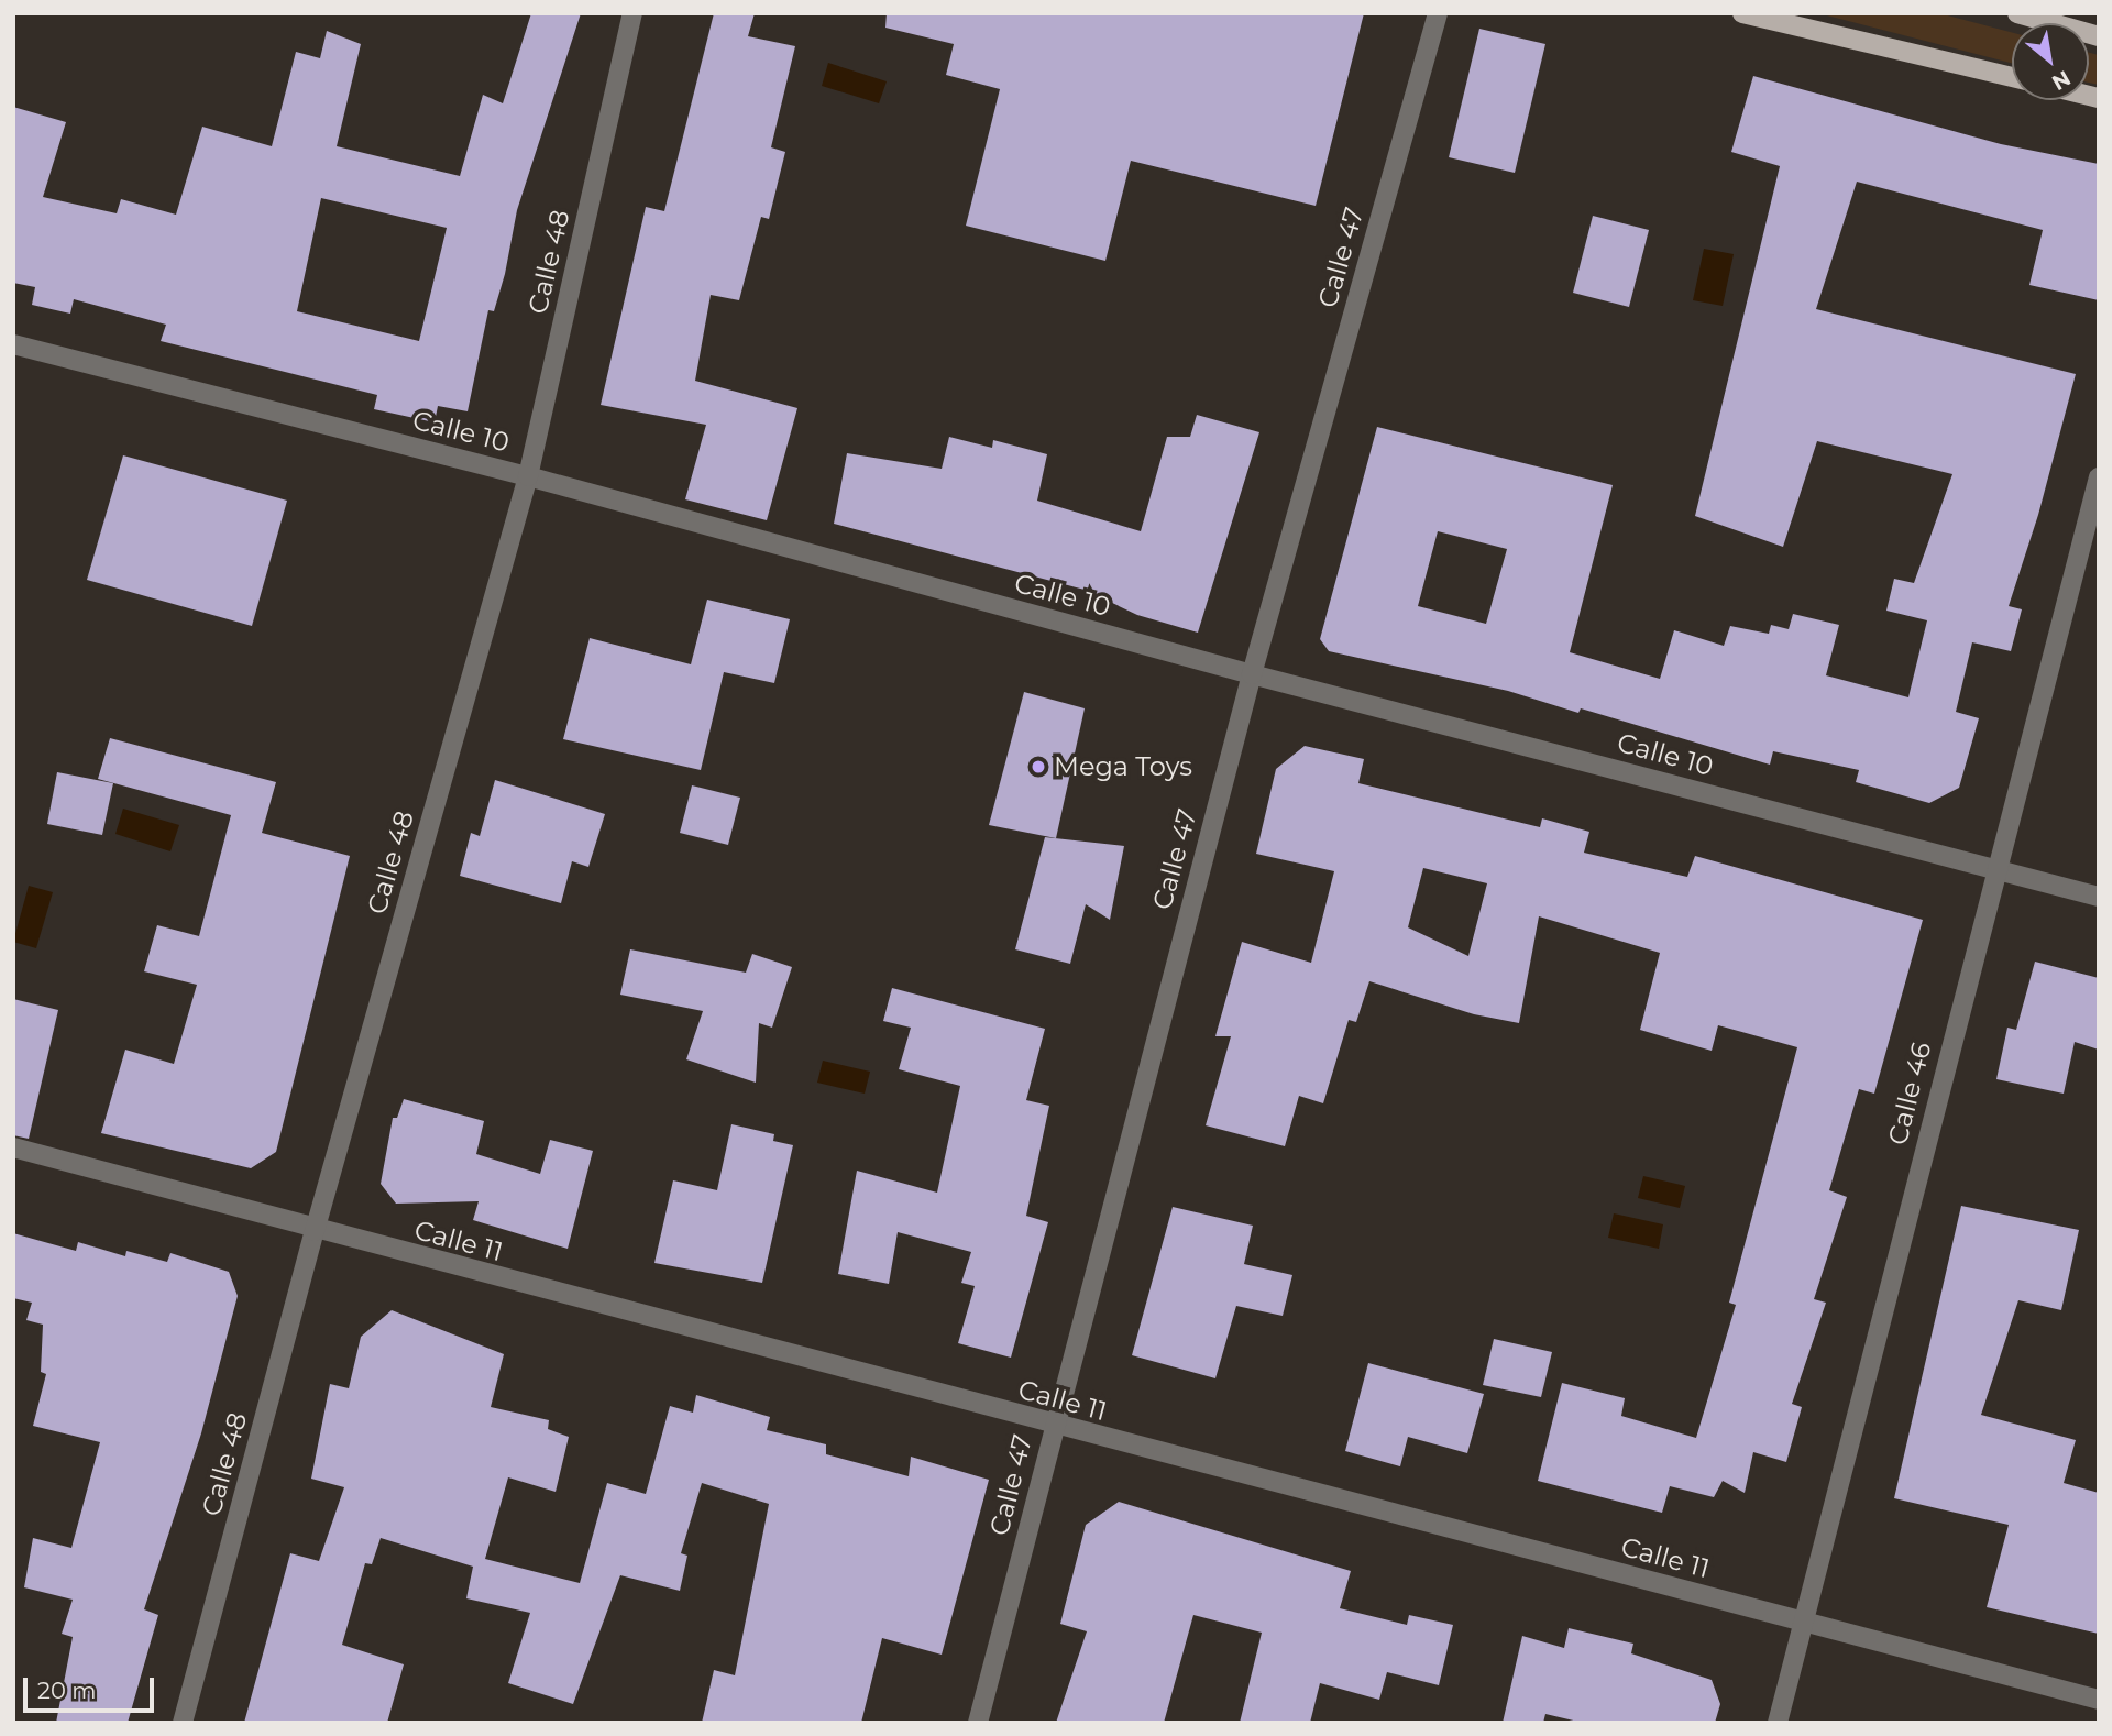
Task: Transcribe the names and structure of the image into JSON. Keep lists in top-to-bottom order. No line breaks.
{"streets":{"street":["Calle 47","Calle 48","Calle 10","Calle 46","Calle 11"]},"crossings":[["Calle 47","Calle 10"],["Calle 47","Calle 11"],["Calle 48","Calle 10"],["Calle 48","Calle 11"],["Calle 10","Calle 46"],["Calle 46","Calle 11"]],"places":["Mega Toys"],"scale_bar":"20 m","north":"bottom right"}
